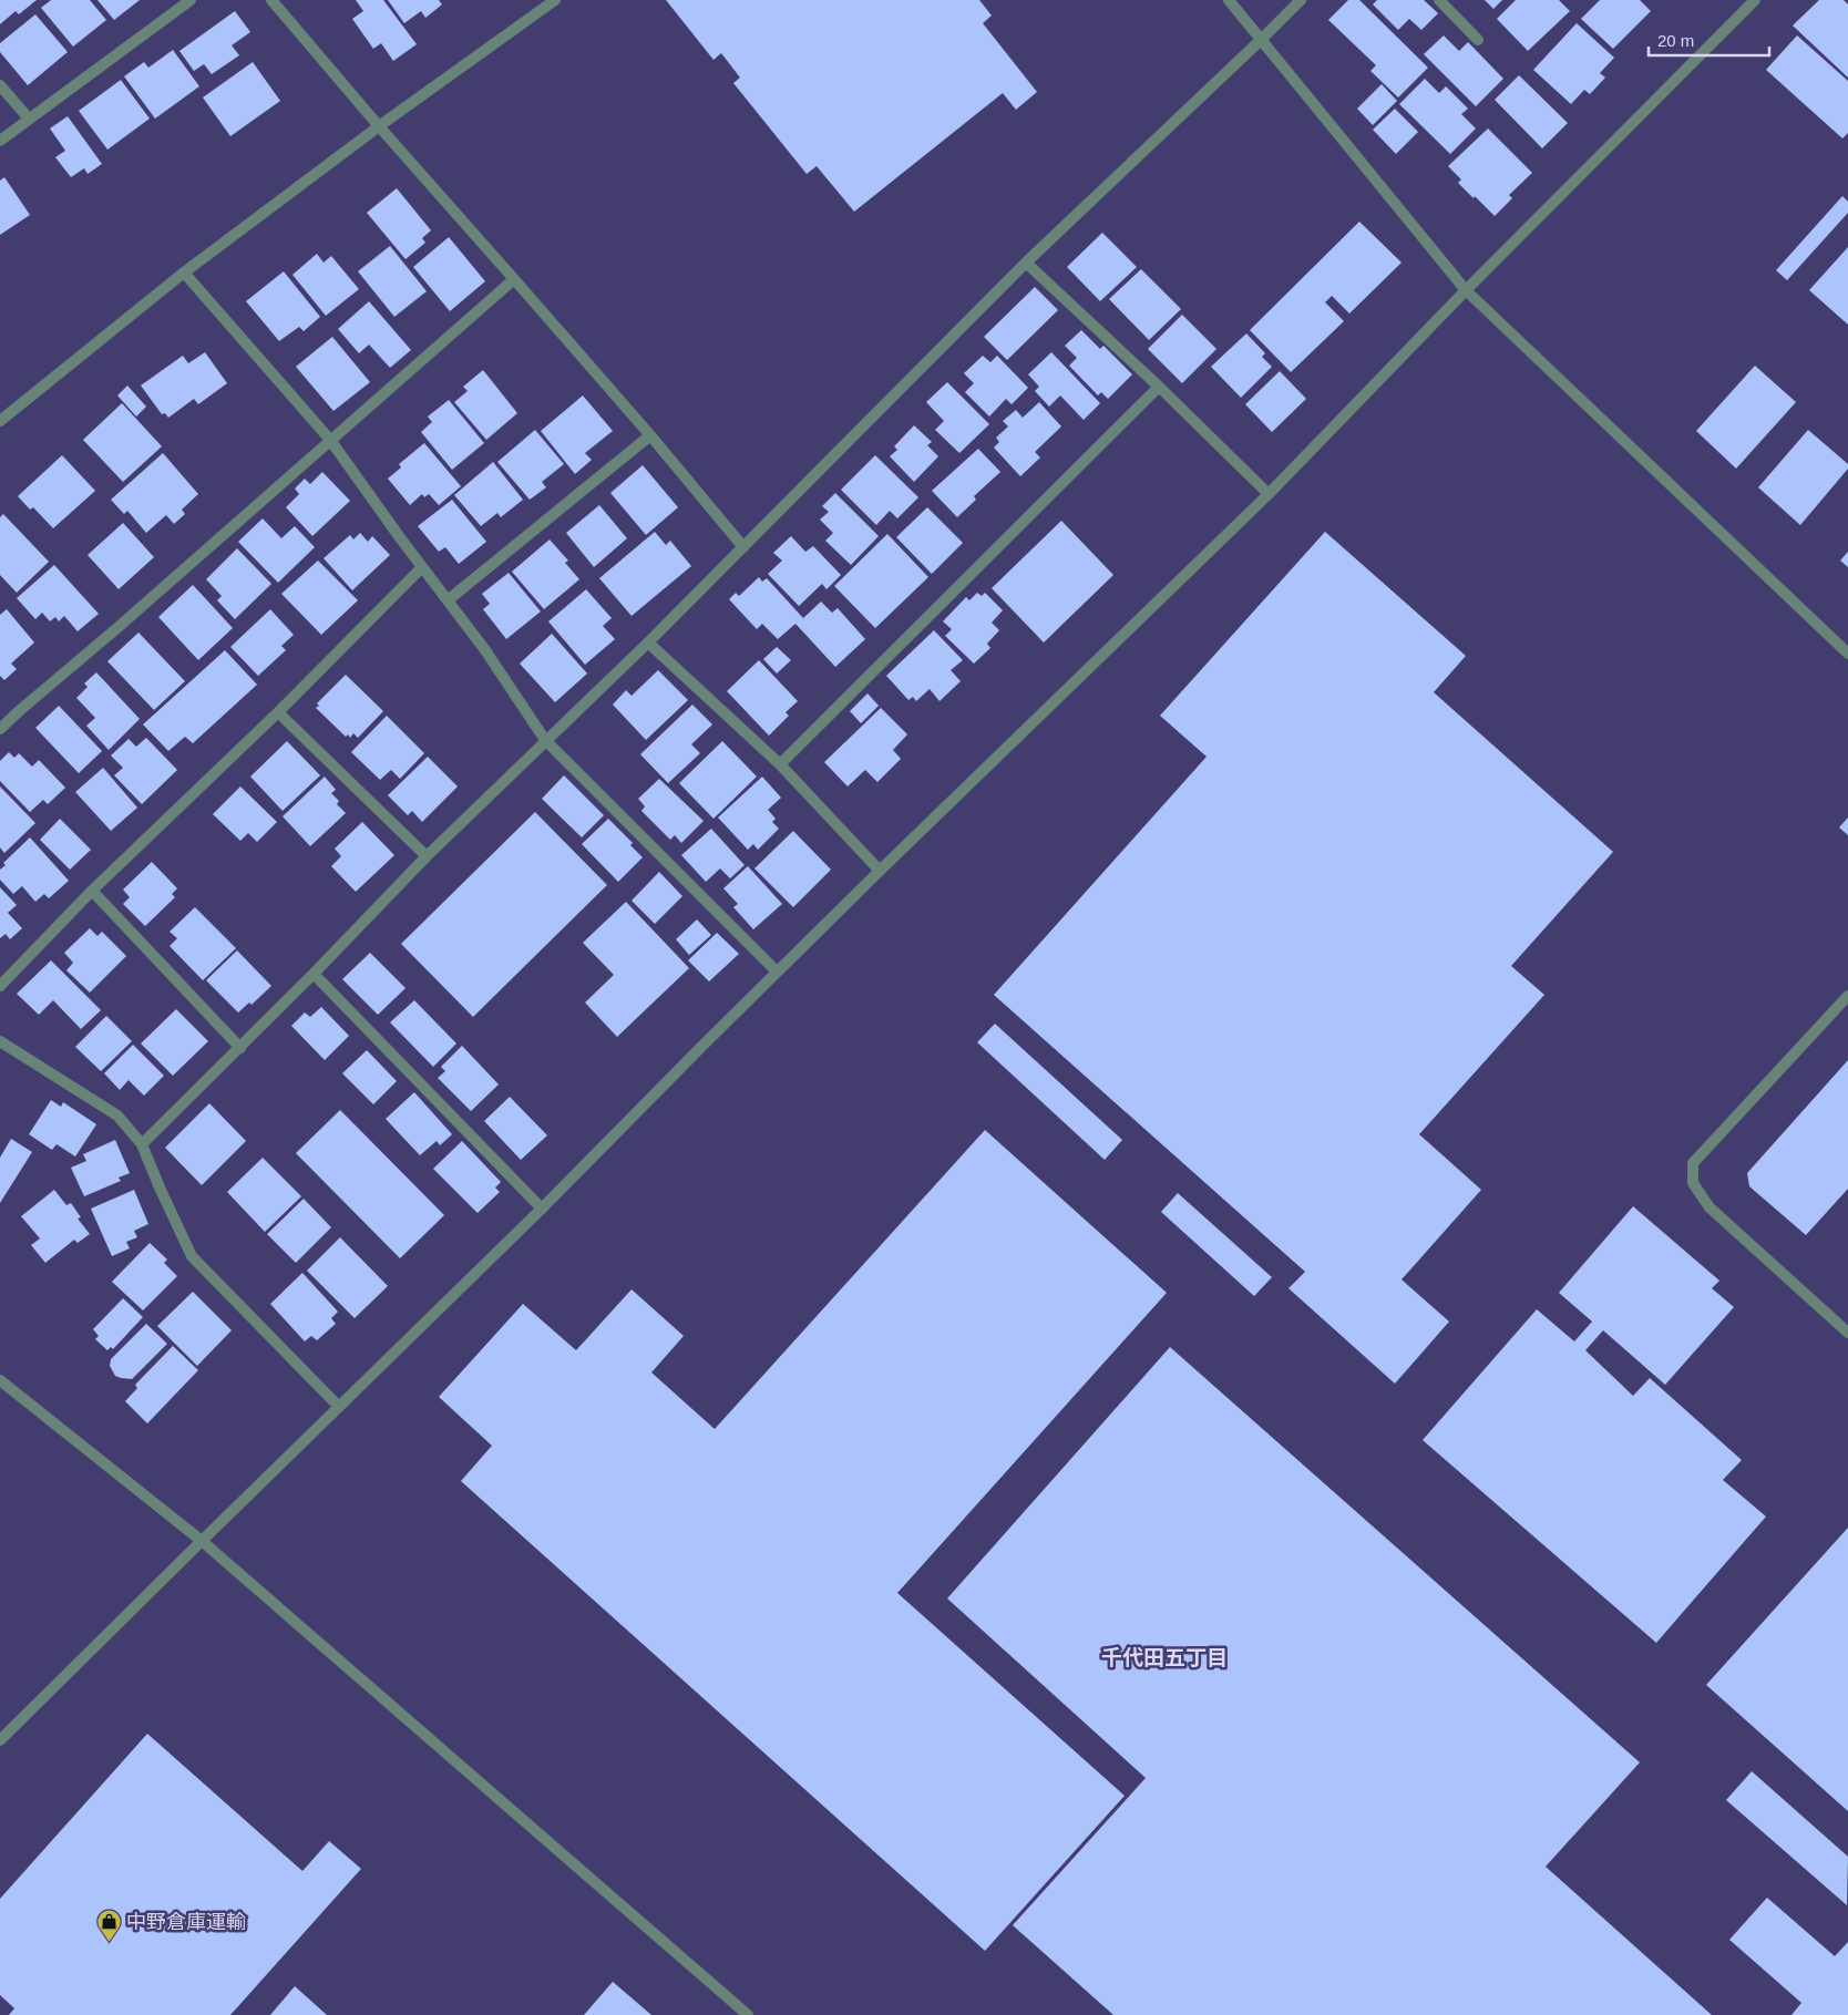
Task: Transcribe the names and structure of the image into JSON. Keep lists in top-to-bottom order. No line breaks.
{"districts":["千代田五丁目"],"places":{"shop":["中野倉庫運輸"]},"scale_bar":"20 m"}
